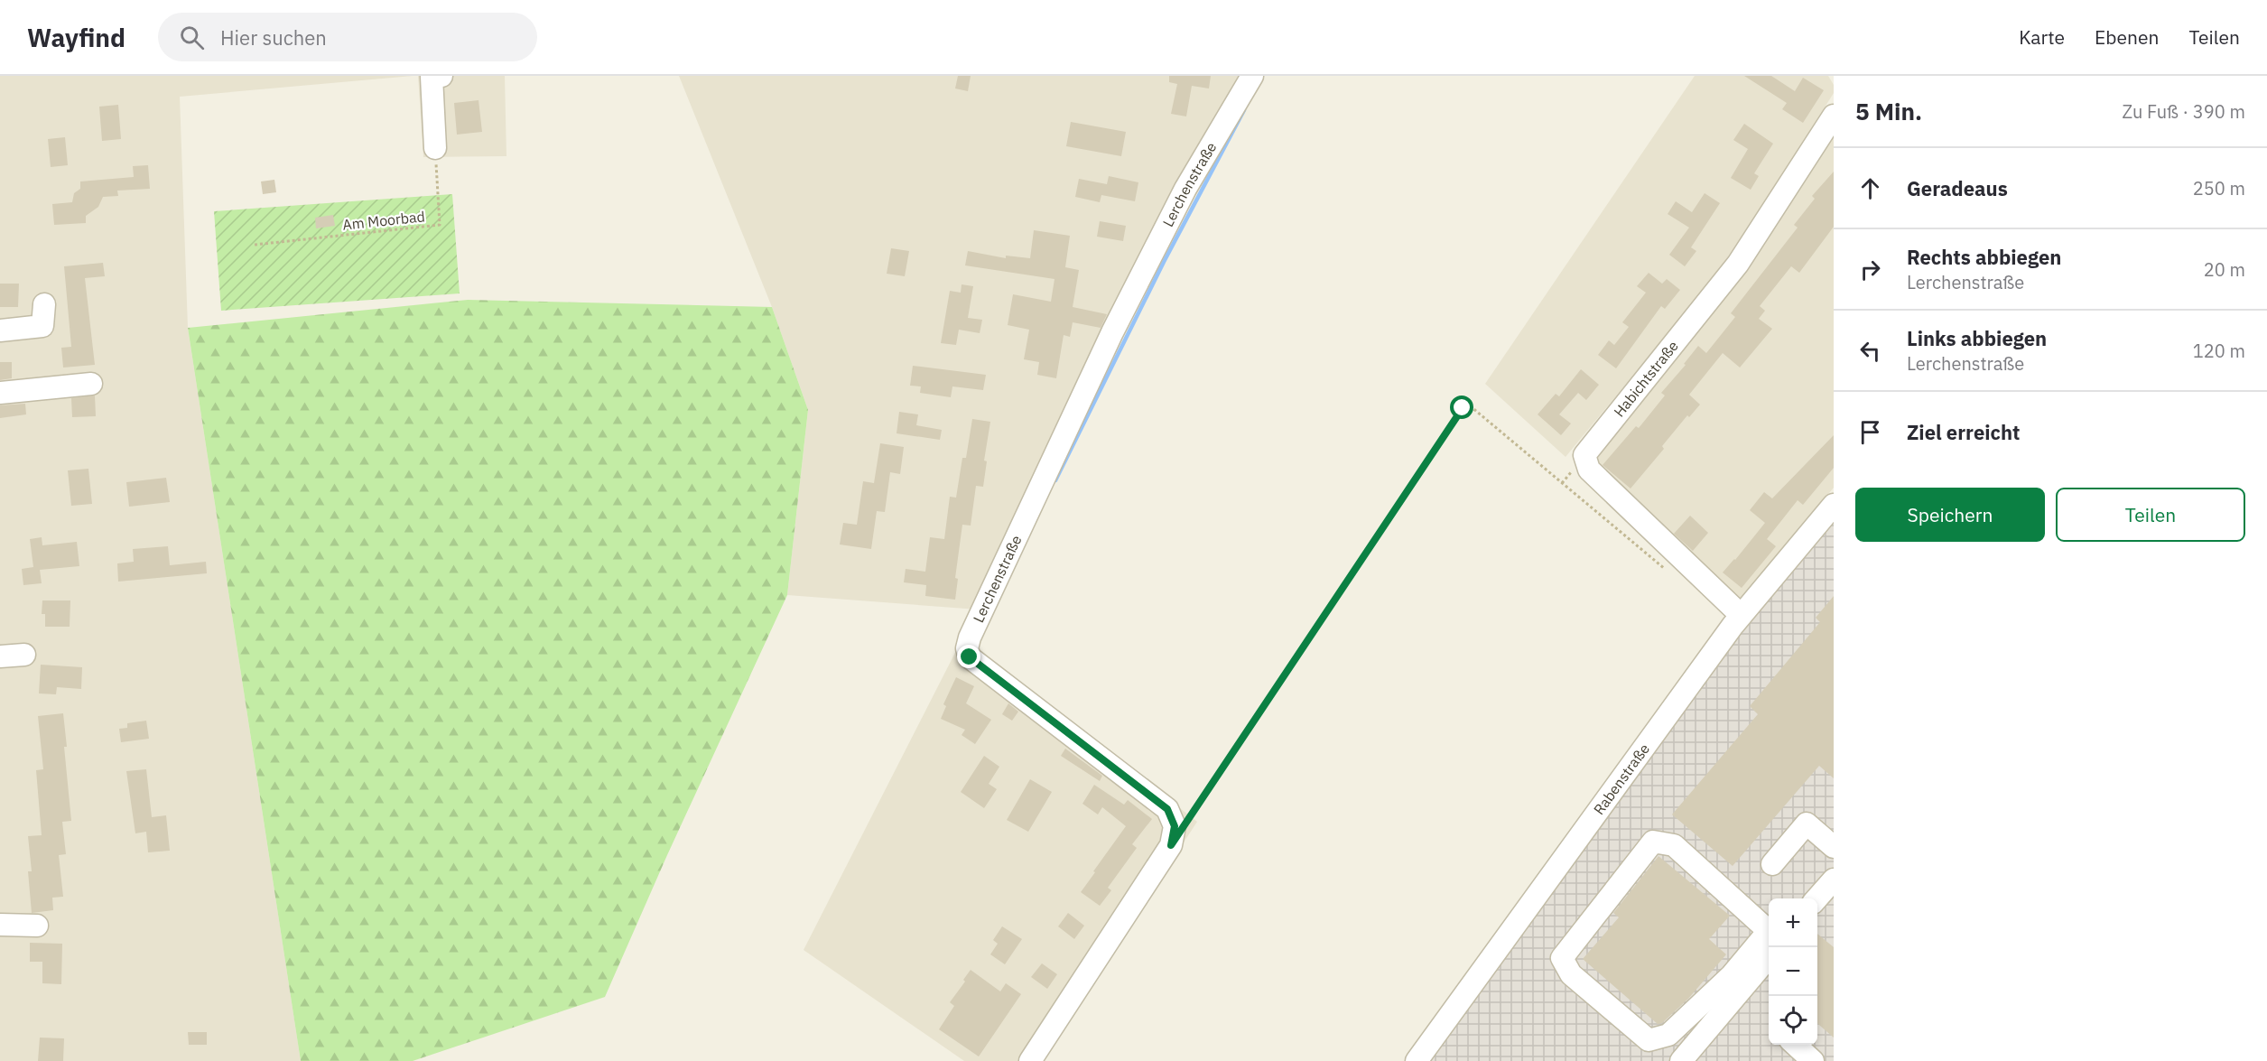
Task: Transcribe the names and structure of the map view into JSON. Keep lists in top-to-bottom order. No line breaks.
{"streets":{"street":["Lerchenstraße","Habichtstraße","Rabenstraße"],"path":["Am Moorbad"]},"crossings":[["Habichtstraße","Rabenstraße"]],"page":{"header":"Wayfind","search":"Hier suchen","nav":["Karte","Ebenen","Teilen"],"heading":["5 Min.","Zu Fuß · 390 m"],"list":[["Geradeaus","250 m"],["Rechts abbiegen","Lerchenstraße","20 m"],["Links abbiegen","Lerchenstraße","120 m"],"Ziel erreicht"],"buttons":["Speichern","Teilen"],"map_buttons":["+","−"]}}
